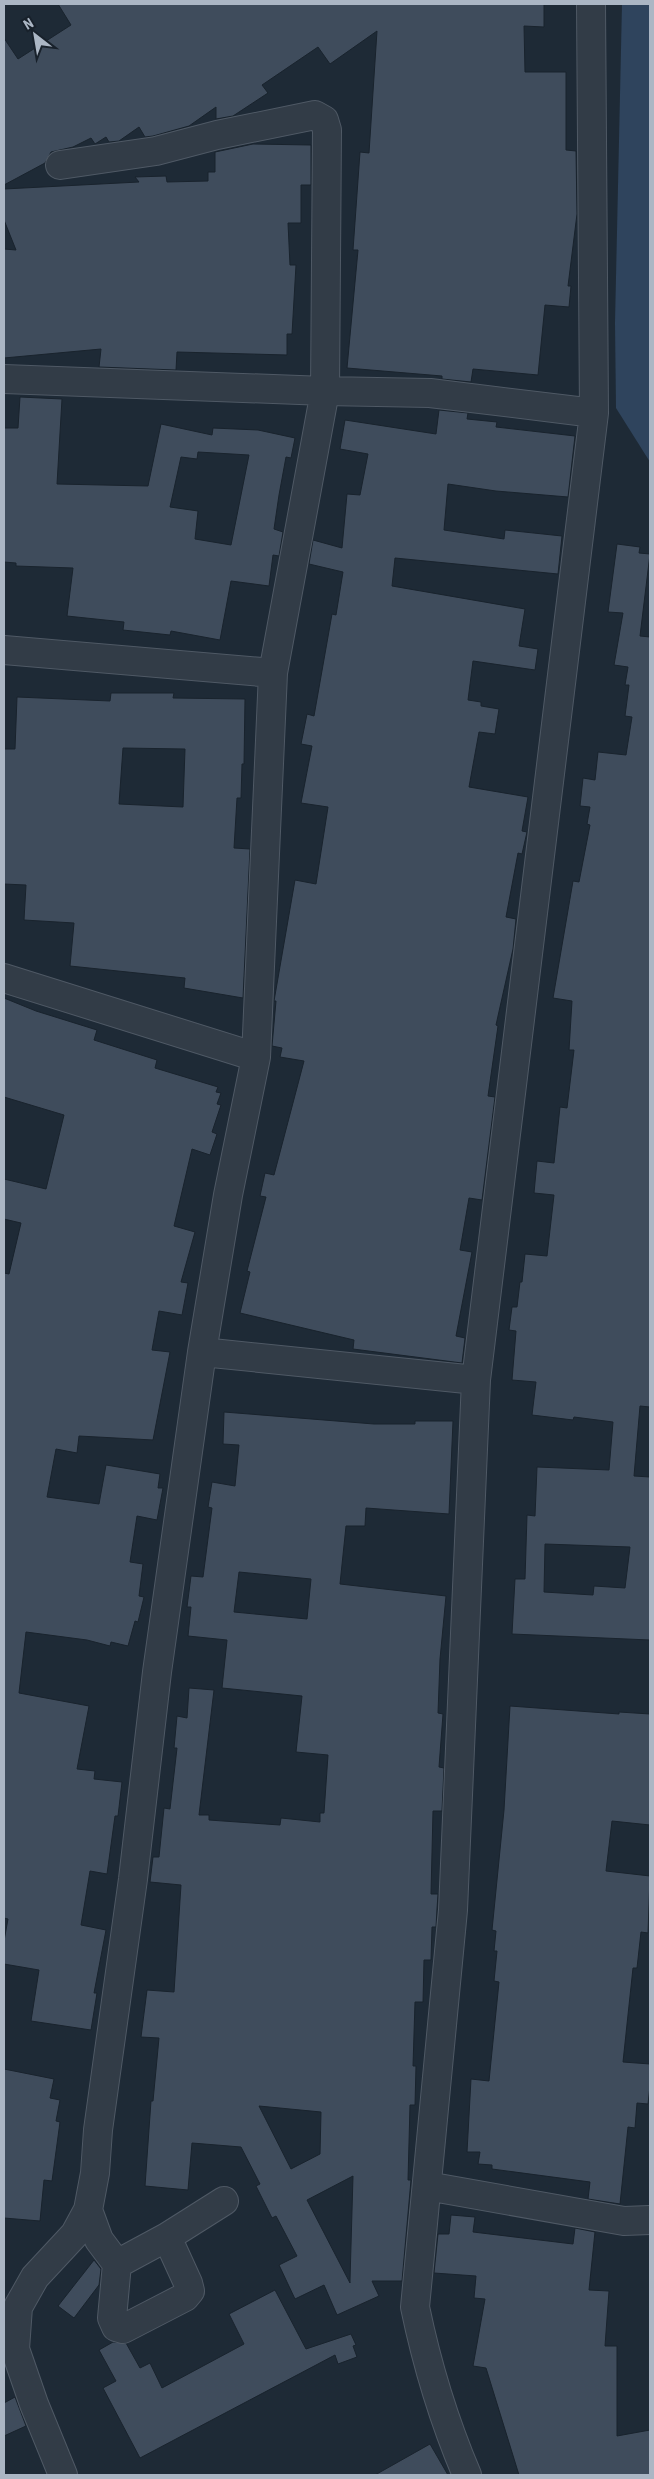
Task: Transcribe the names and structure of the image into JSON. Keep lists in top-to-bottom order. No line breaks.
{"north":"top left"}
